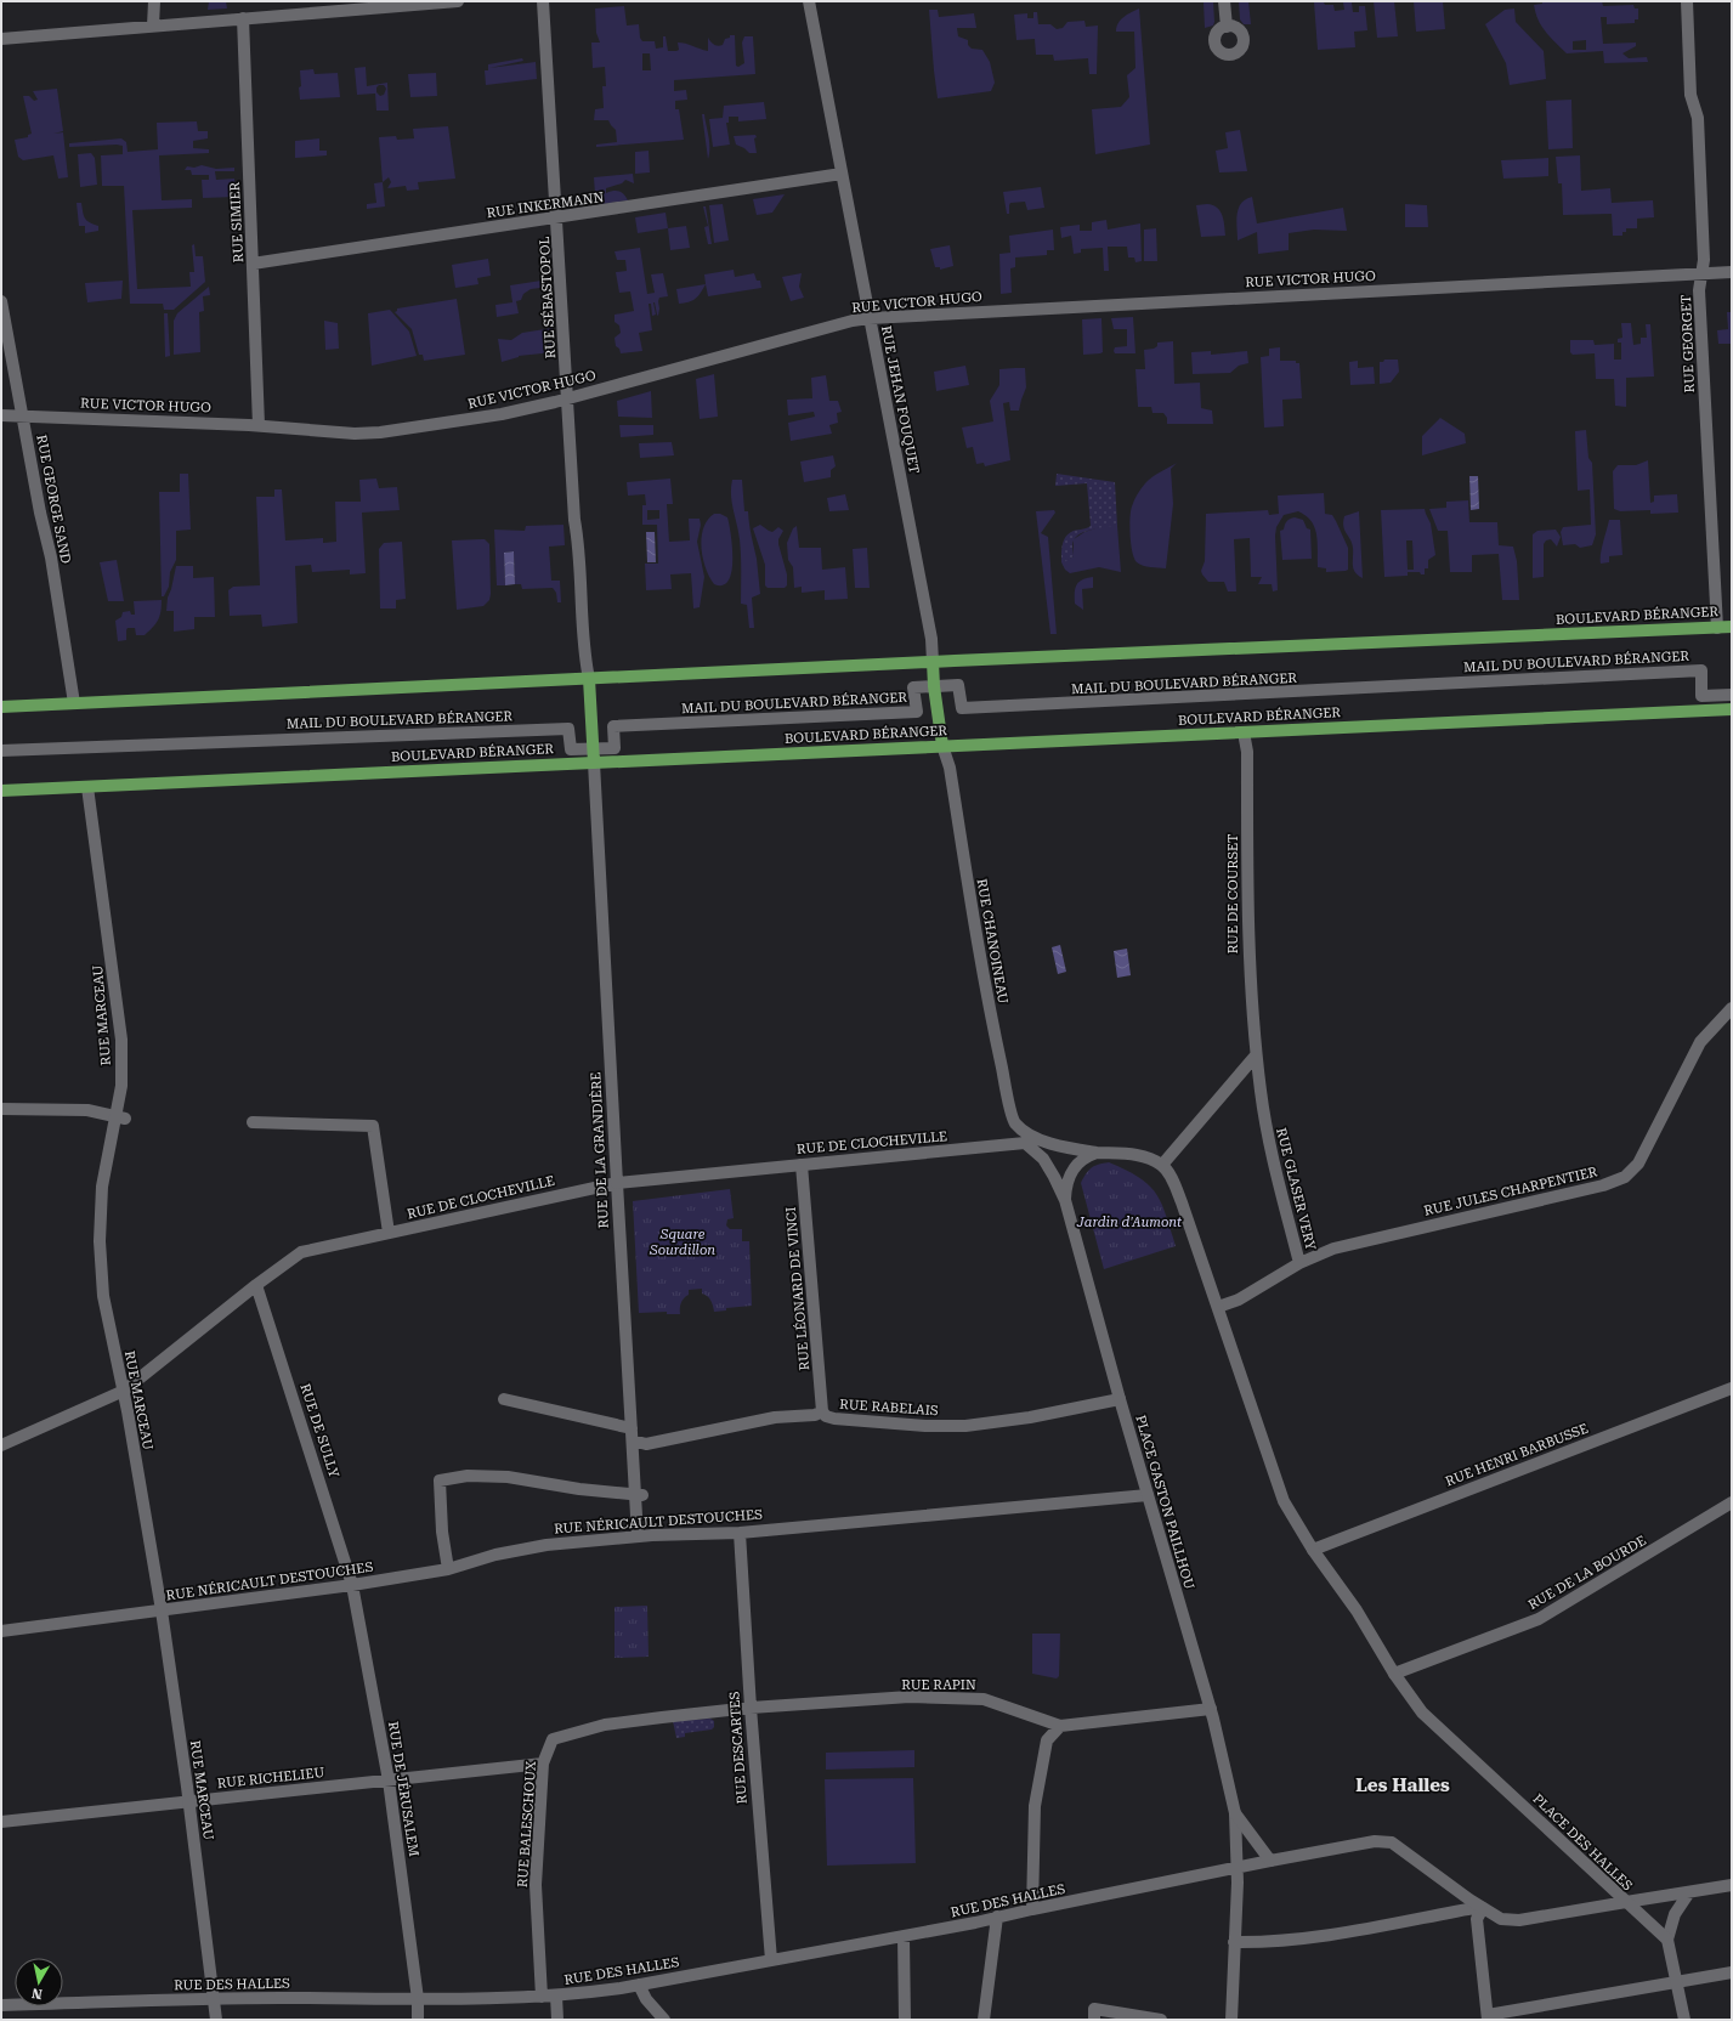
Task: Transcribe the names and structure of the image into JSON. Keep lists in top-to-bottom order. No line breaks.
{"streets":{"main road":["BOULEVARD BÉRANGER"],"street":["RUE INKERMANN","RUE SIMIER","RUE VICTOR HUGO","RUE SÉBASTOPOL","RUE GEORGET","RUE JEHAN FOUQUET","RUE GEORGE SAND","MAIL DU BOULEVARD BÉRANGER","RUE DE COURSET","RUE CHANOINEAU","RUE MARCEAU","RUE DE CLOCHEVILLE","RUE DE LA GRANDIÈRE","RUE GLASER VERY","RUE JULES CHARPENTIER","RUE LÉONARD DE VINCI","RUE RABELAIS","RUE DE SULLY","RUE HENRI BARBUSSE","PLACE GASTON PAILLHOU","RUE NÉRICAULT DESTOUCHES","RUE DE LA BOURDE","RUE RAPIN","RUE DESCARTES","RUE RICHELIEU","RUE DE JÉRUSALEM","RUE BALESCHOUX","PLACE DES HALLES","RUE DES HALLES"]},"crossings":[["RUE INKERMANN","RUE SIMIER"],["RUE INKERMANN","RUE SÉBASTOPOL"],["RUE INKERMANN","RUE JEHAN FOUQUET"],["RUE SIMIER","RUE VICTOR HUGO"],["RUE VICTOR HUGO","RUE SÉBASTOPOL"],["RUE VICTOR HUGO","RUE GEORGET"],["RUE VICTOR HUGO","RUE JEHAN FOUQUET"],["RUE VICTOR HUGO","RUE GEORGE SAND"],["RUE SÉBASTOPOL","BOULEVARD BÉRANGER"],["RUE GEORGET","BOULEVARD BÉRANGER"],["RUE JEHAN FOUQUET","BOULEVARD BÉRANGER"],["RUE GEORGE SAND","BOULEVARD BÉRANGER"],["BOULEVARD BÉRANGER","RUE DE COURSET"],["BOULEVARD BÉRANGER","RUE CHANOINEAU"],["BOULEVARD BÉRANGER","RUE MARCEAU"],["BOULEVARD BÉRANGER","RUE DE LA GRANDIÈRE"],["RUE DE COURSET","RUE GLASER VERY"],["RUE CHANOINEAU","RUE DE CLOCHEVILLE"],["RUE CHANOINEAU","PLACE GASTON PAILLHOU"],["RUE MARCEAU","RUE DE CLOCHEVILLE"],["RUE MARCEAU","RUE NÉRICAULT DESTOUCHES"],["RUE MARCEAU","RUE RICHELIEU"],["RUE MARCEAU","RUE DES HALLES"],["RUE DE CLOCHEVILLE","RUE DE LA GRANDIÈRE"],["RUE DE CLOCHEVILLE","RUE LÉONARD DE VINCI"],["RUE DE CLOCHEVILLE","RUE DE SULLY"],["RUE DE CLOCHEVILLE","PLACE GASTON PAILLHOU"],["RUE DE LA GRANDIÈRE","RUE RABELAIS"],["RUE DE LA GRANDIÈRE","RUE NÉRICAULT DESTOUCHES"],["RUE GLASER VERY","RUE JULES CHARPENTIER"],["RUE LÉONARD DE VINCI","RUE RABELAIS"],["RUE RABELAIS","PLACE GASTON PAILLHOU"],["RUE DE SULLY","RUE NÉRICAULT DESTOUCHES"],["RUE DE SULLY","RUE DE JÉRUSALEM"],["PLACE GASTON PAILLHOU","RUE NÉRICAULT DESTOUCHES"],["PLACE GASTON PAILLHOU","RUE RAPIN"],["PLACE GASTON PAILLHOU","PLACE DES HALLES"],["PLACE GASTON PAILLHOU","RUE DES HALLES"],["RUE NÉRICAULT DESTOUCHES","RUE DESCARTES"],["RUE NÉRICAULT DESTOUCHES","RUE DE JÉRUSALEM"],["RUE DE LA BOURDE","PLACE DES HALLES"],["RUE RAPIN","RUE DESCARTES"],["RUE RAPIN","RUE BALESCHOUX"],["RUE DESCARTES","RUE BALESCHOUX"],["RUE DESCARTES","RUE DES HALLES"],["RUE RICHELIEU","RUE DE JÉRUSALEM"],["RUE RICHELIEU","RUE BALESCHOUX"],["RUE DE JÉRUSALEM","RUE DES HALLES"],["RUE BALESCHOUX","RUE DES HALLES"],["PLACE DES HALLES","RUE DES HALLES"]],"districts":["Les Halles"],"parks":["Jardin d'Aumont","Square Sourdillon"],"north":"bottom"}
